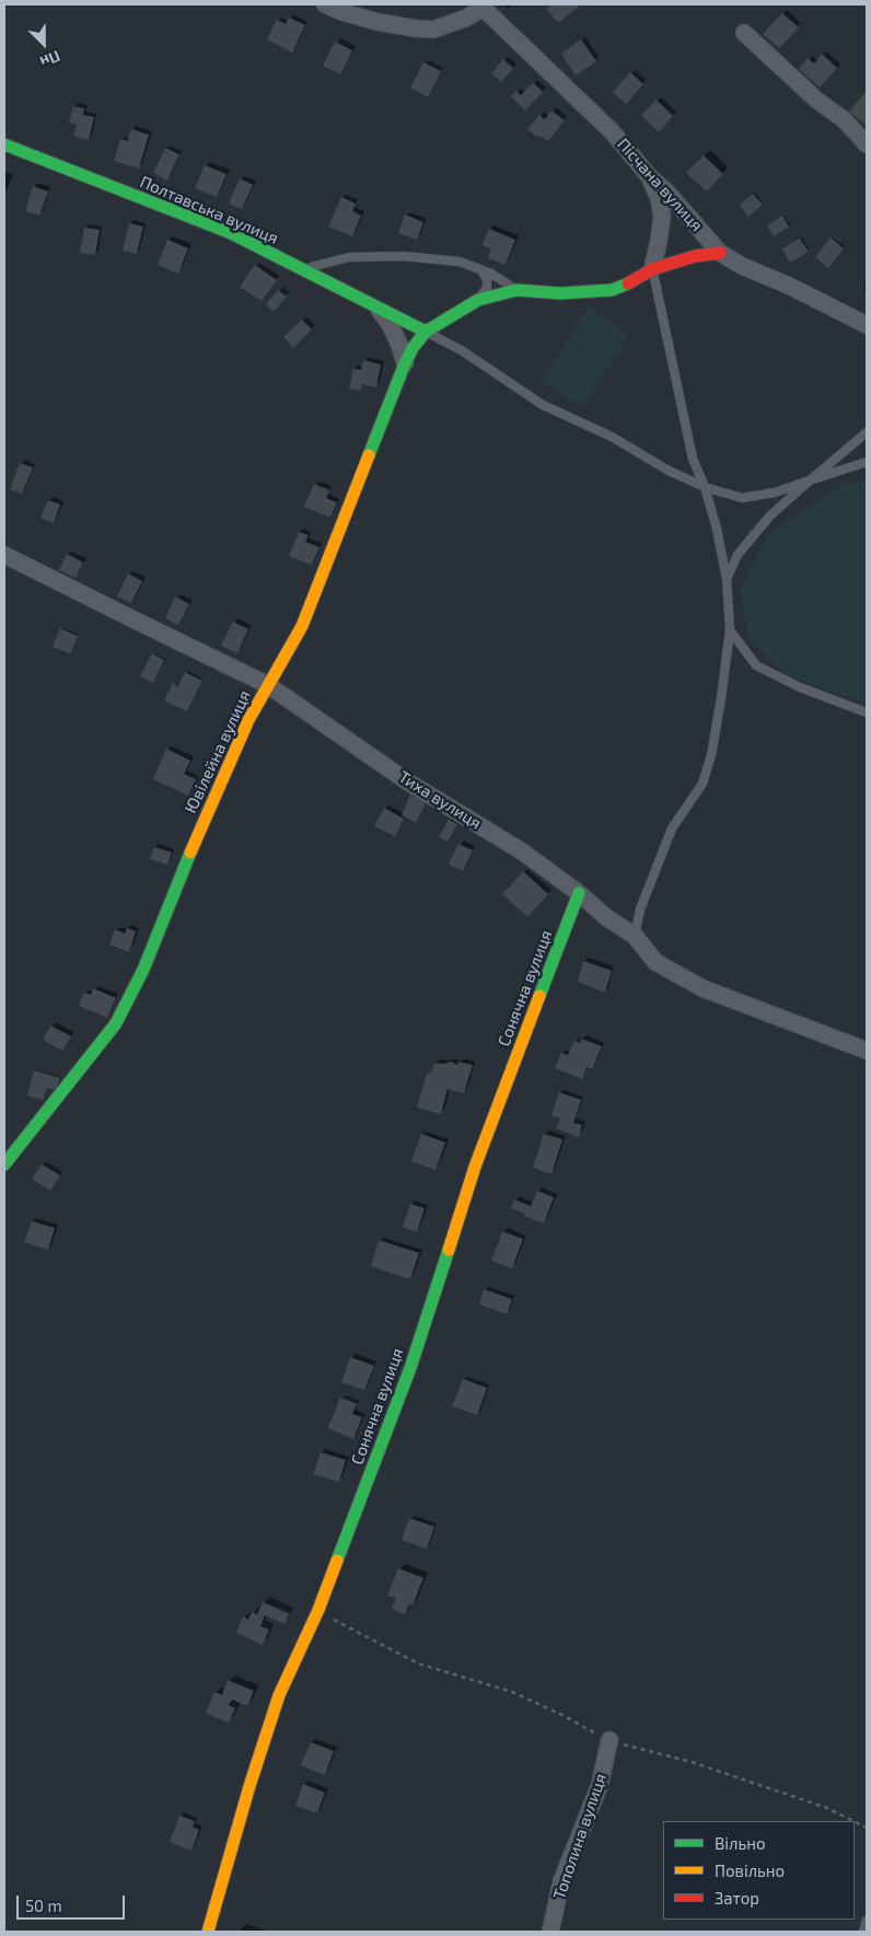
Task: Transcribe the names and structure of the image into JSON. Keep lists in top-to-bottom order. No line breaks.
{"streets":{"street":["Пісчана вулиця","Полтавська вулиця","Ювілейна вулиця","Тиха вулиця","Сонячна вулиця","Тополина вулиця"]},"crossings":[["Полтавська вулиця","Ювілейна вулиця"],["Ювілейна вулиця","Тиха вулиця"],["Тиха вулиця","Сонячна вулиця"]],"legend":["Вільно","Повільно","Затор"],"scale_bar":"50 m","north":"bottom right"}
